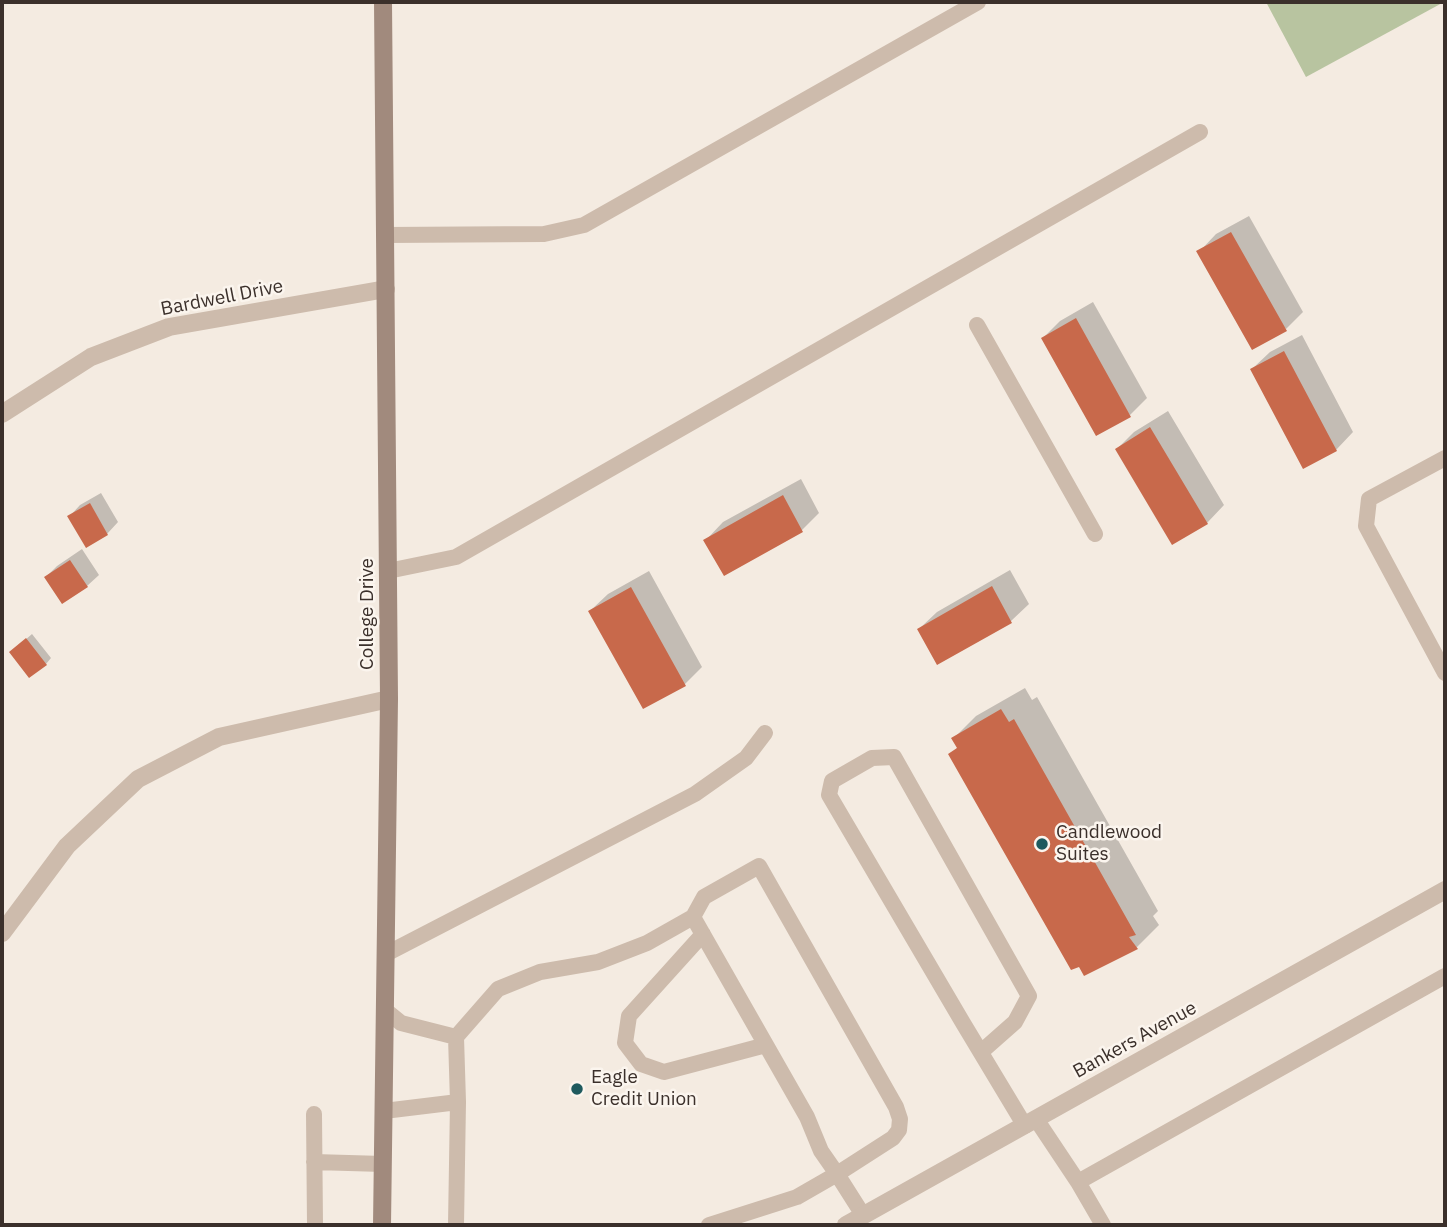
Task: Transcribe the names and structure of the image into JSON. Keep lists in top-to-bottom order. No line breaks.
{"streets":{"street":["Bardwell Drive","College Drive","Bankers Avenue"]},"crossings":[["Bardwell Drive","College Drive"]],"places":["Candlewood Suites","Eagle Credit Union"]}
